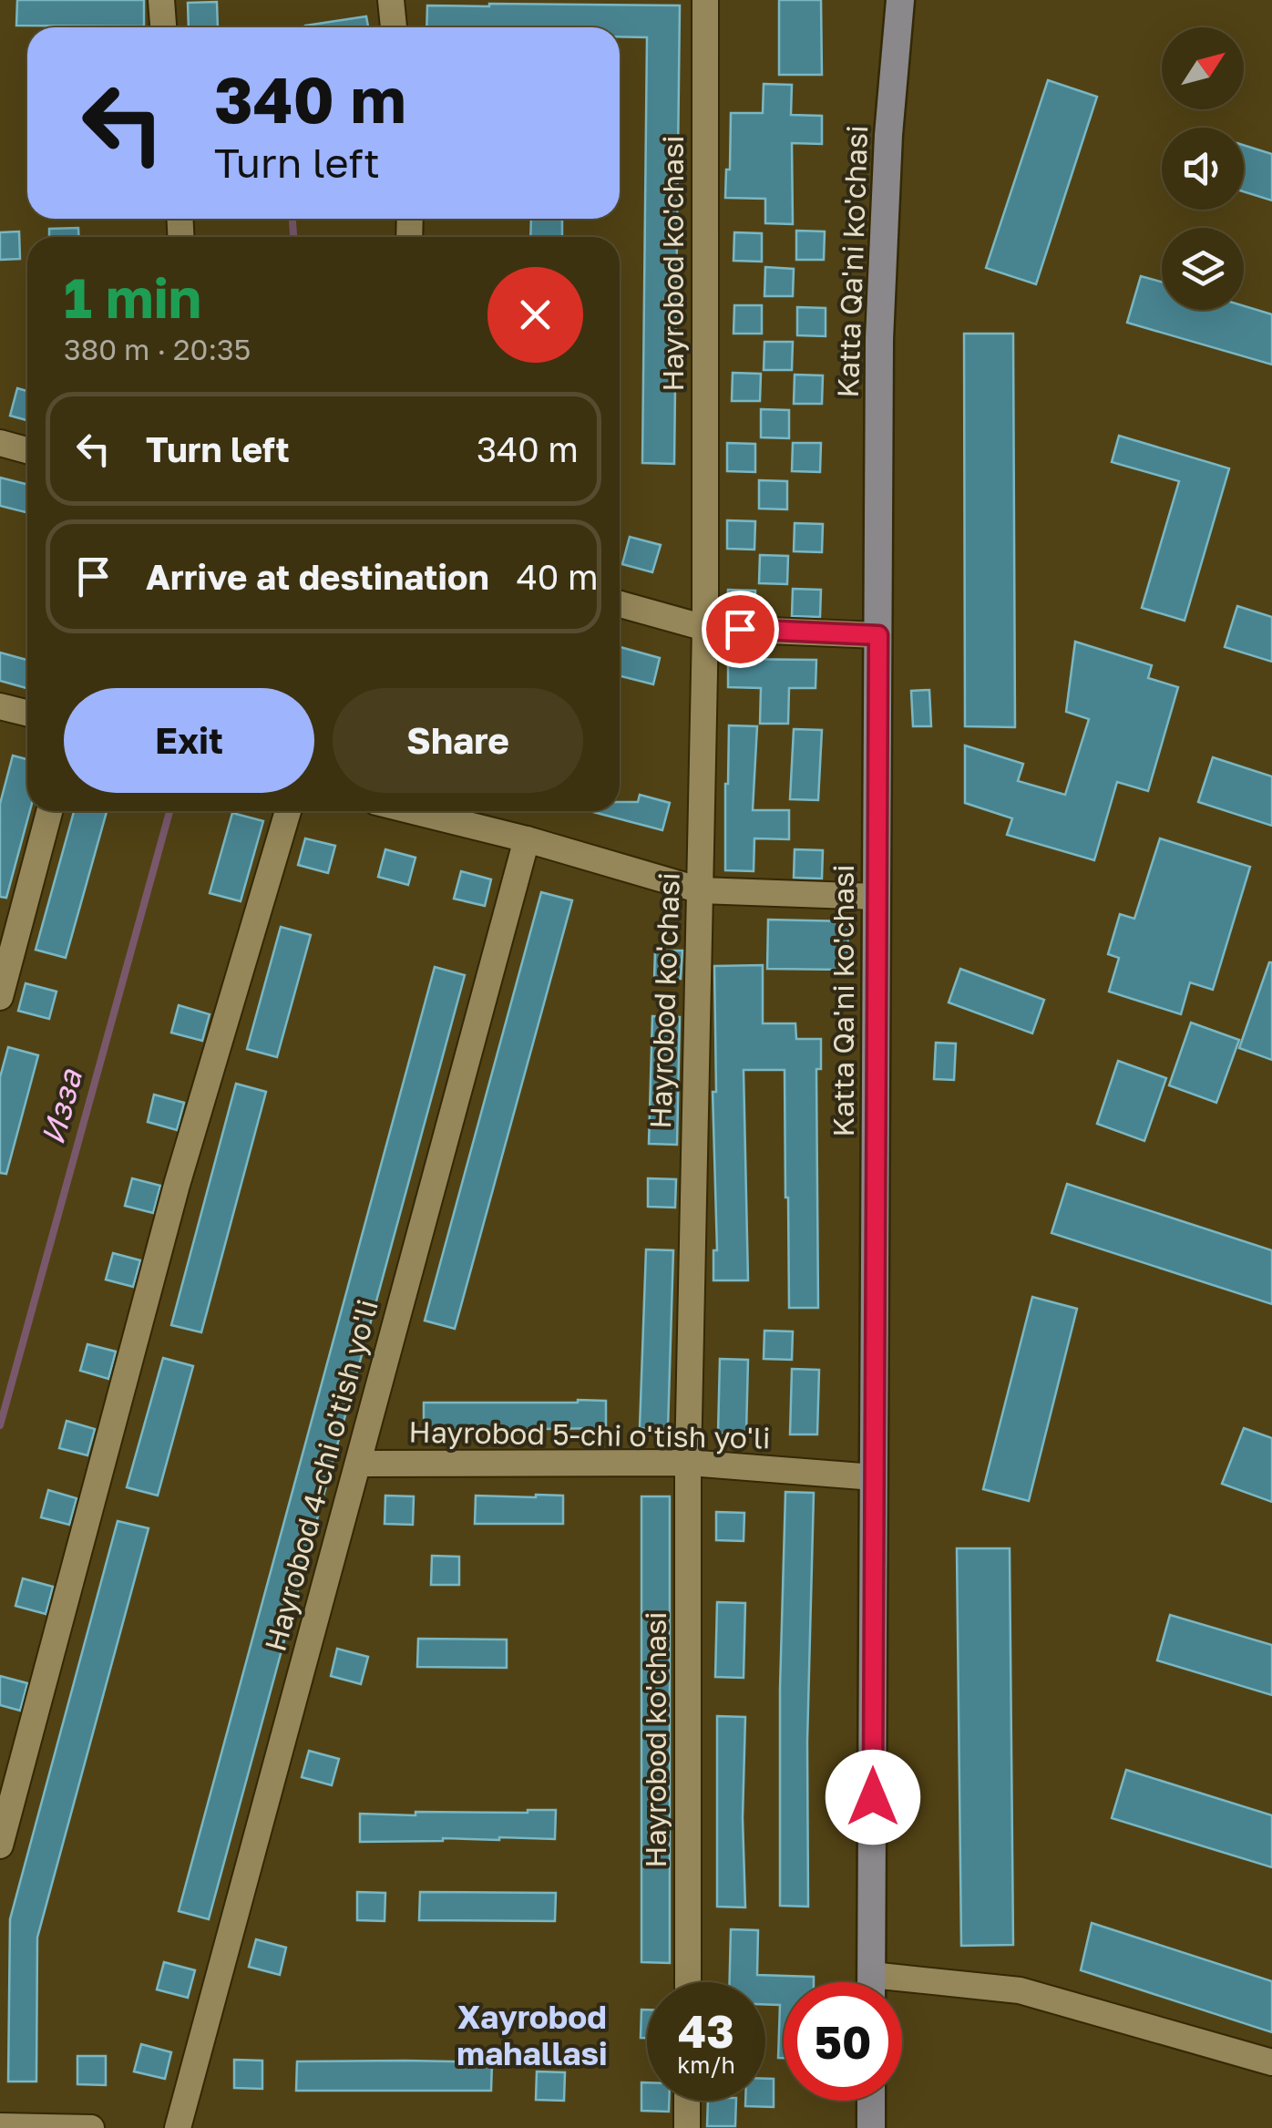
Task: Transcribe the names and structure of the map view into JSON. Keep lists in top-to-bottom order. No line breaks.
{"streets":{"main road":["Katta Qa'ni ko'chasi"],"street":["Hayrobod ko'chasi","Hayrobod 5-chi o'tish yo'li","Hayrobod 4-chi o'tish yo'li"]},"crossings":[["Katta Qa'ni ko'chasi","Hayrobod 5-chi o'tish yo'li"],["Hayrobod ko'chasi","Hayrobod 5-chi o'tish yo'li"],["Hayrobod 5-chi o'tish yo'li","Hayrobod 4-chi o'tish yo'li"]],"districts":["Xayrobod mahallasi"],"water":["Изза"],"north":"top right","page":{"turn":["340 m","Turn left"],"heading":["1 min","380 m · 20:35"],"list":[{"name":"Turn left","value":"340 m"},{"name":"Arrive at destination","value":"40 m"}],"buttons":["Exit","Share"],"speed":"43 km/h","limit":"50"}}
